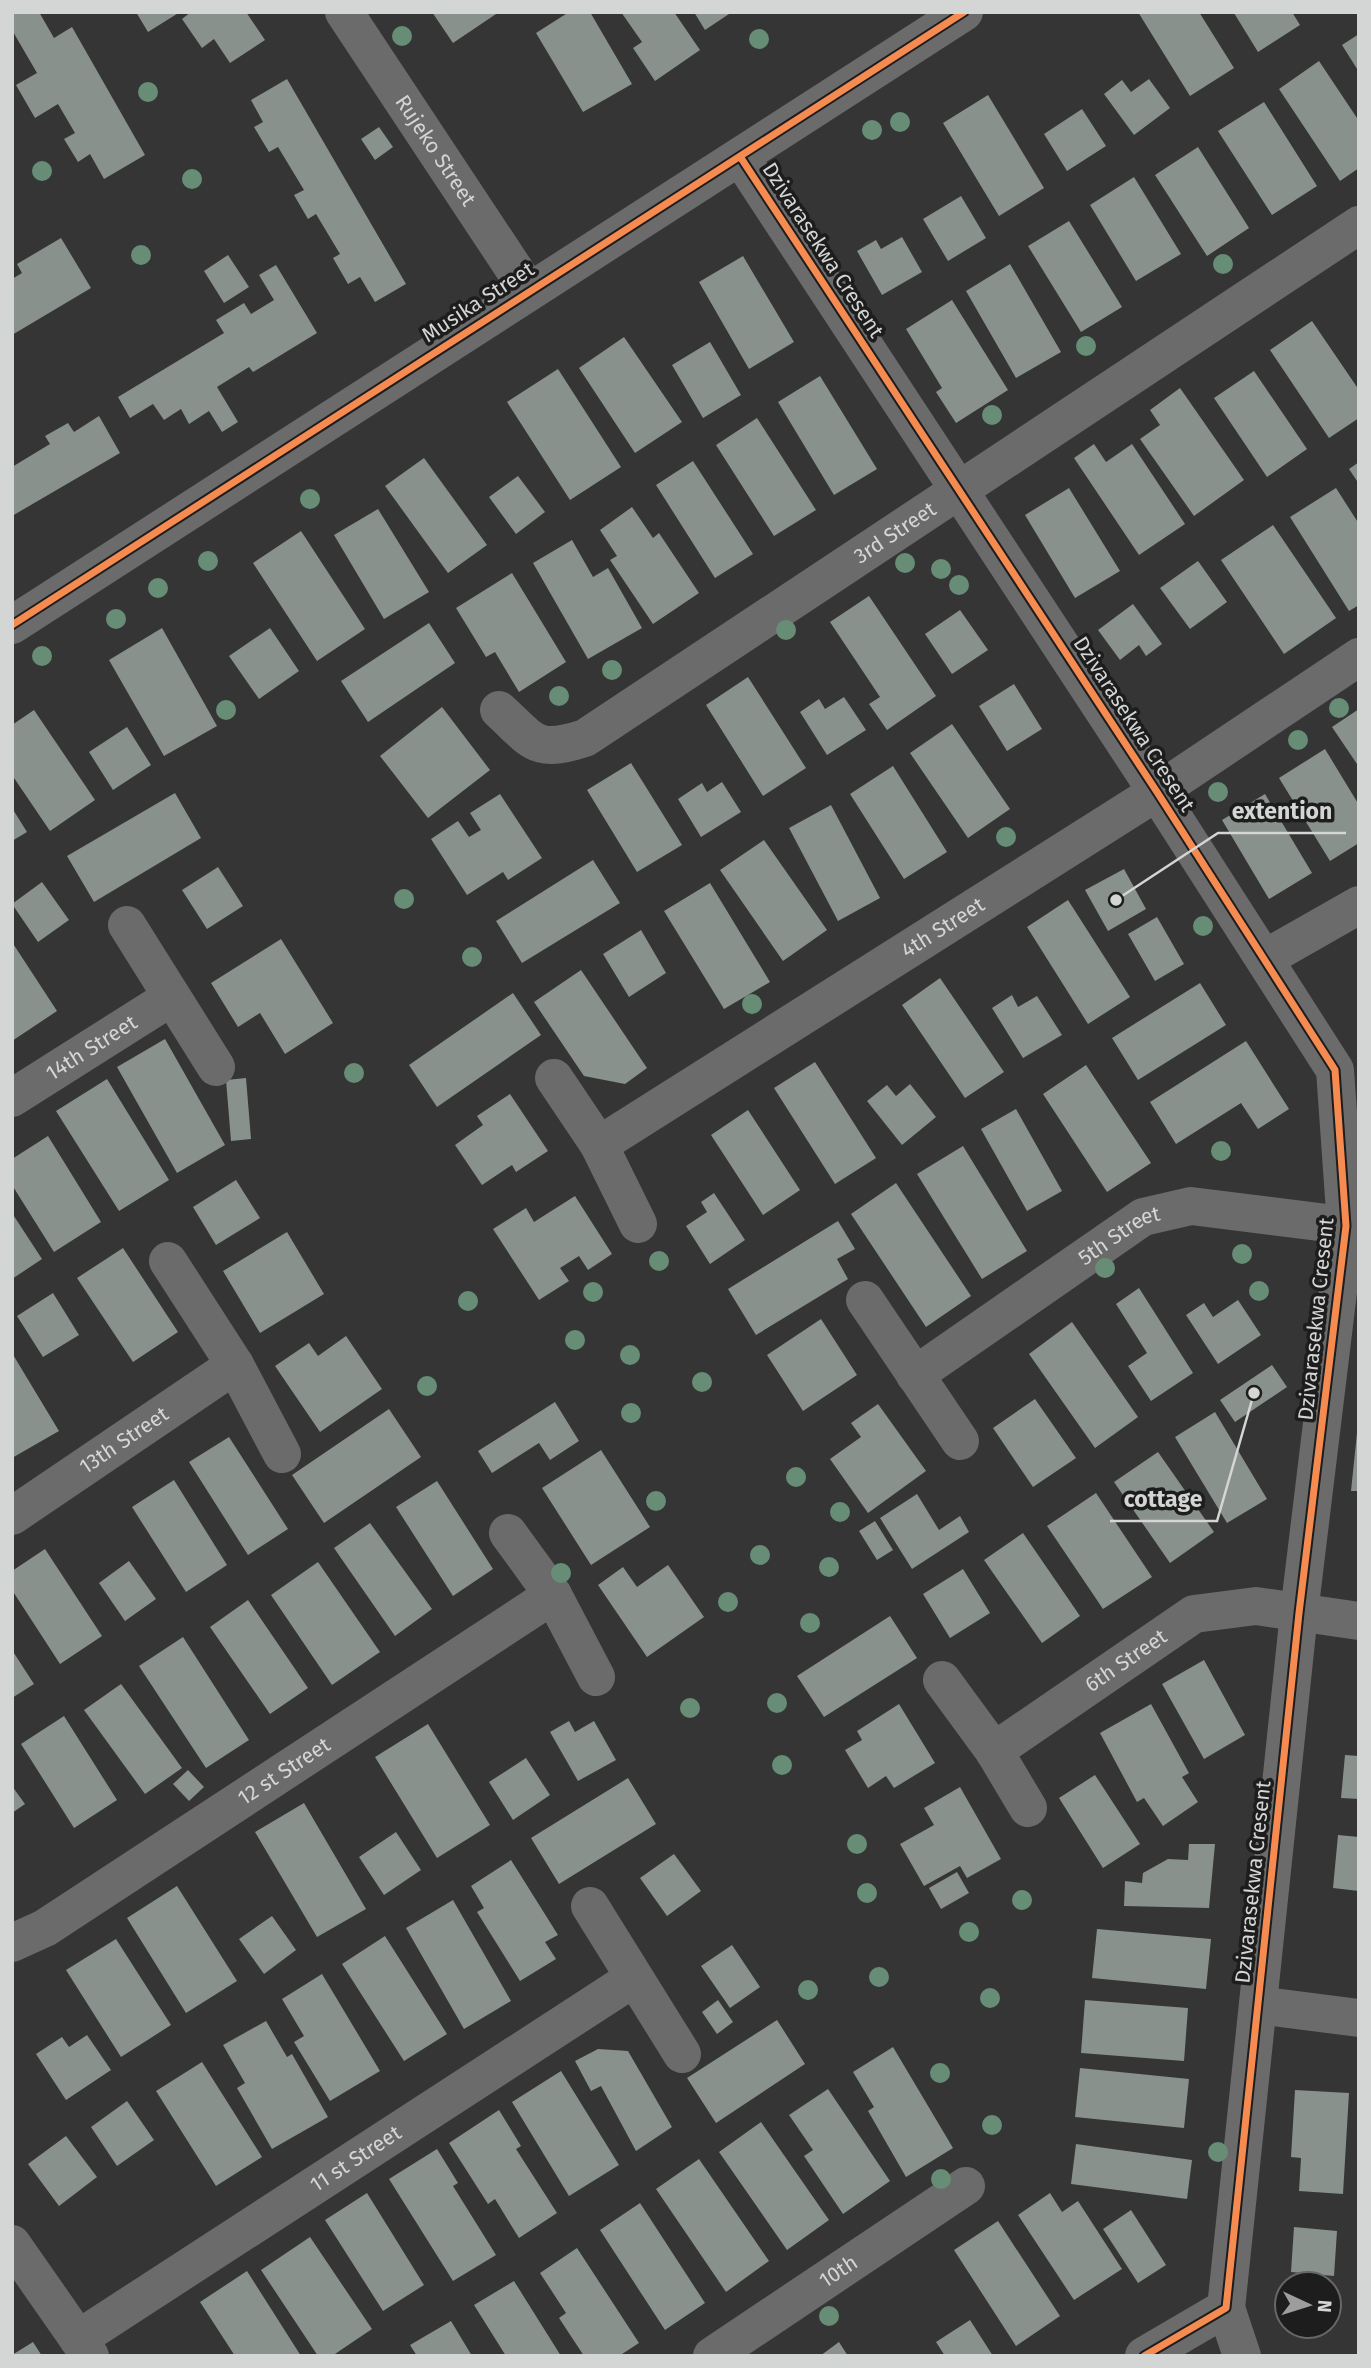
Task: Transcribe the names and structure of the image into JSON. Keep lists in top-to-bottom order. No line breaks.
{"streets":{"street":["Rujeko Street","Dzivarasekwa Cresent","Musika Street","3rd Street","4th Street","14th Street","5th Street","13th Street","6th Street","12 st Street","11 st Street","10th"]},"crossings":[["Rujeko Street","Musika Street"],["Dzivarasekwa Cresent","Musika Street"],["Dzivarasekwa Cresent","3rd Street"],["Dzivarasekwa Cresent","4th Street"],["Dzivarasekwa Cresent","5th Street"],["Dzivarasekwa Cresent","6th Street"]],"places":["extention","cottage"],"north":"right"}
